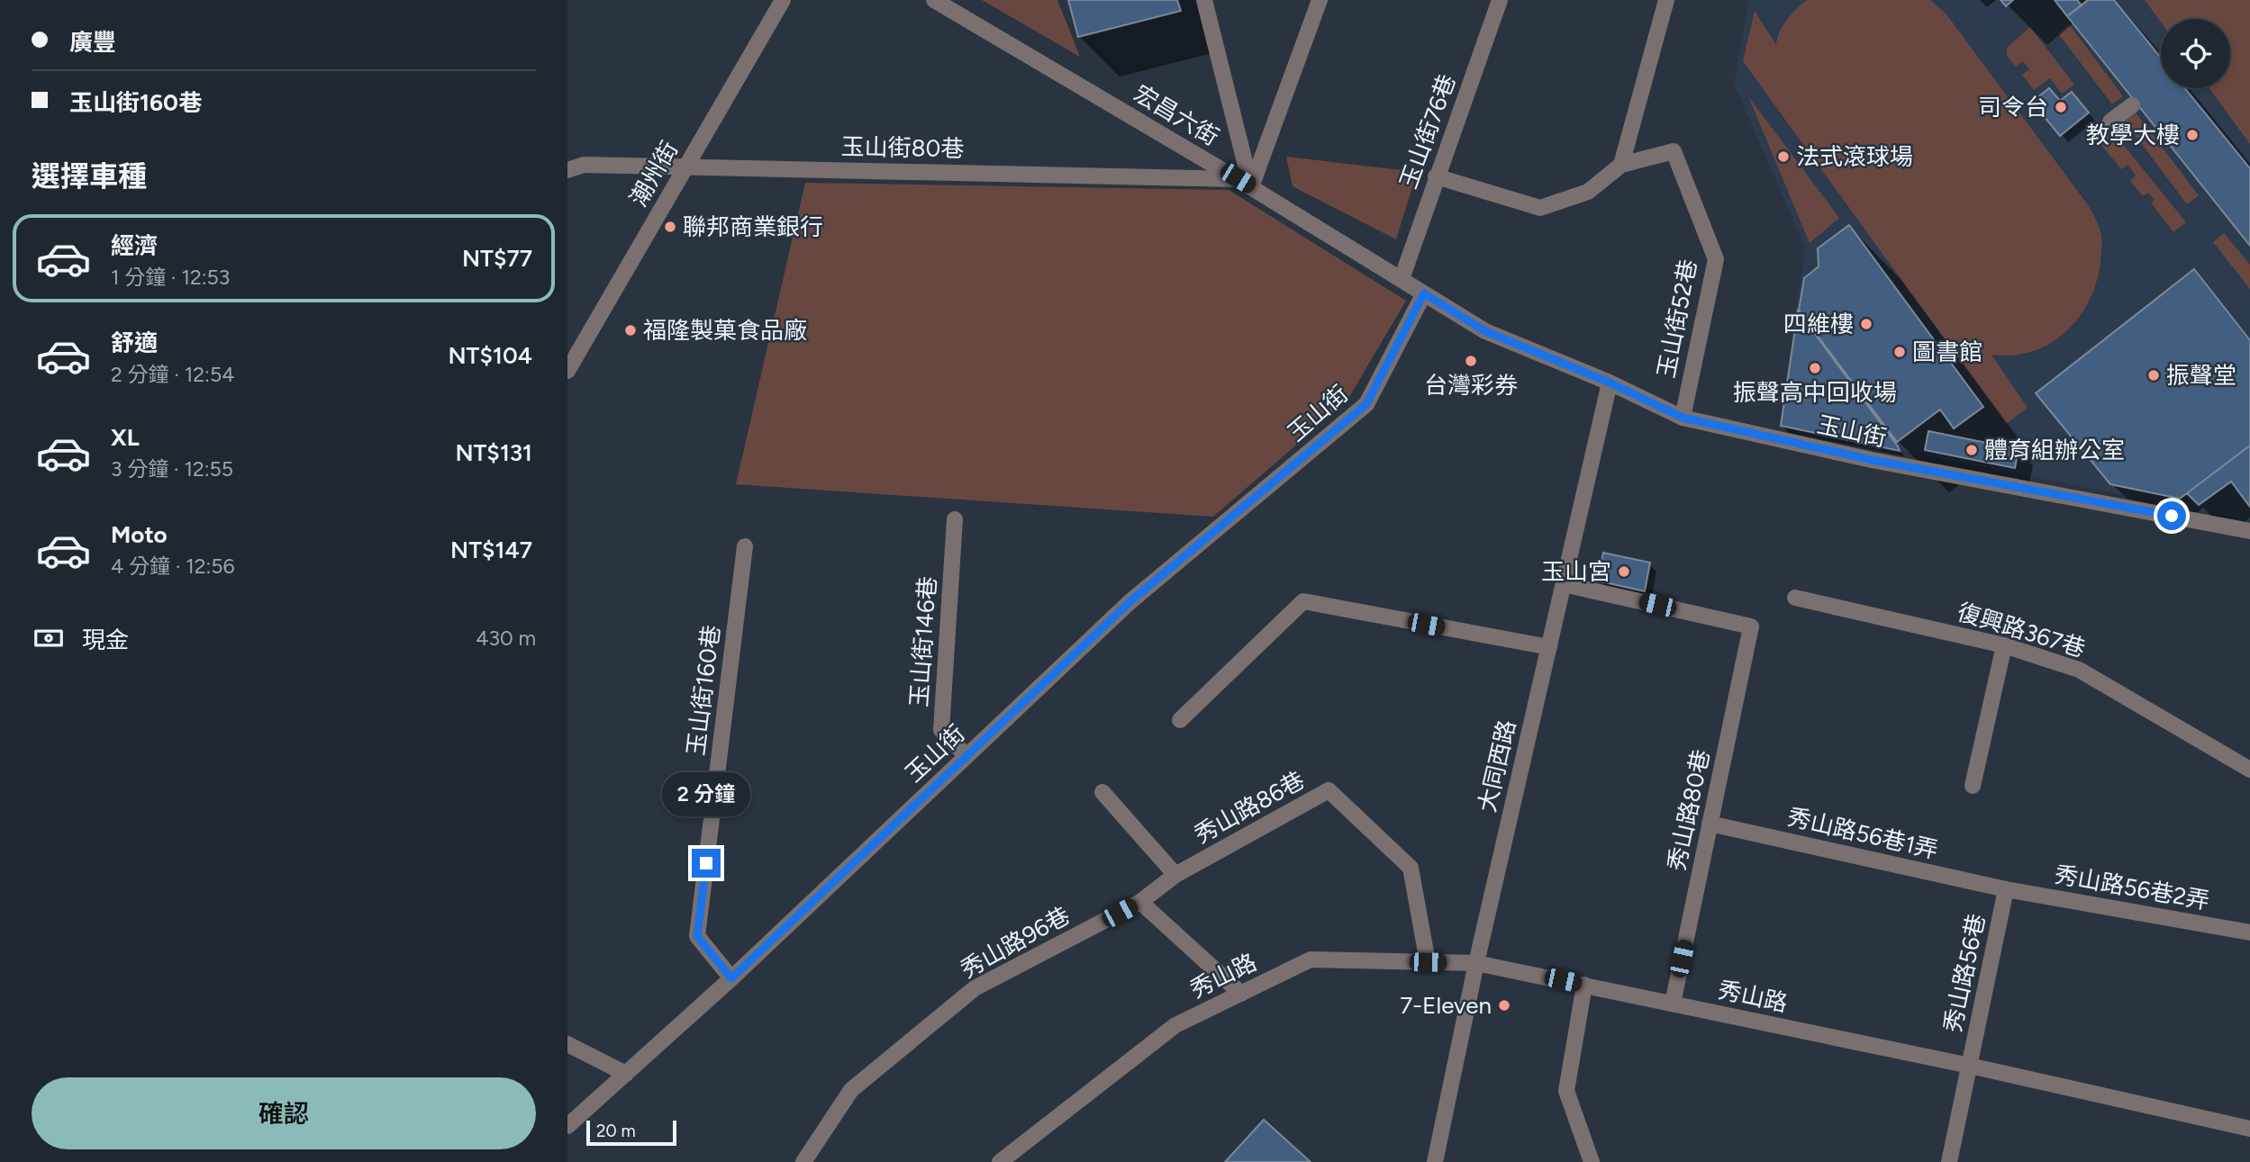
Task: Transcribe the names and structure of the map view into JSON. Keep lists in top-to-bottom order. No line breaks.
{"streets":{"street":["宏昌六街","玉山街76巷","玉山街80巷","潮州街","玉山街52巷","玉山街","復興路367巷","玉山街146巷","玉山街160巷","大同西路","秀山路86巷","秀山路80巷","秀山路56巷1弄","秀山路56巷2弄","秀山路96巷","秀山路56巷","秀山路"]},"crossings":[["宏昌六街","玉山街76巷"],["宏昌六街","玉山街80巷"],["宏昌六街","玉山街"],["玉山街76巷","玉山街52巷"],["玉山街80巷","潮州街"],["玉山街52巷","玉山街"],["玉山街","玉山街146巷"],["玉山街","玉山街160巷"],["玉山街","大同西路"],["大同西路","秀山路80巷"],["大同西路","秀山路"],["秀山路86巷","秀山路96巷"],["秀山路86巷","秀山路"],["秀山路80巷","秀山路56巷1弄"],["秀山路80巷","秀山路"],["秀山路56巷1弄","秀山路56巷2弄"],["秀山路56巷1弄","秀山路56巷"],["秀山路56巷2弄","秀山路56巷"],["秀山路56巷","秀山路"]],"places":["司令台","教學大樓","法式滾球場","聯邦商業銀行","四維樓","福隆製菓食品廠","圖書館","台灣彩券","振聲高中回收場","振聲堂","體育組辦公室","玉山宮","7-Eleven"],"scale_bar":"20 m","page":{"banner":["廣豐","玉山街160巷"],"heading":"選擇車種","list":[{"name":"經濟","note":"1 分鐘 · 12:53","value":"NT$77"},{"name":"舒適","note":"2 分鐘 · 12:54","value":"NT$104"},{"name":"XL","note":"3 分鐘 · 12:55","value":"NT$131"},{"name":"Moto","note":"4 分鐘 · 12:56","value":"NT$147"}],"pay":["現金","430 m"],"bubble":"2 分鐘","buttons":"確認","scale":"20 m"}}
